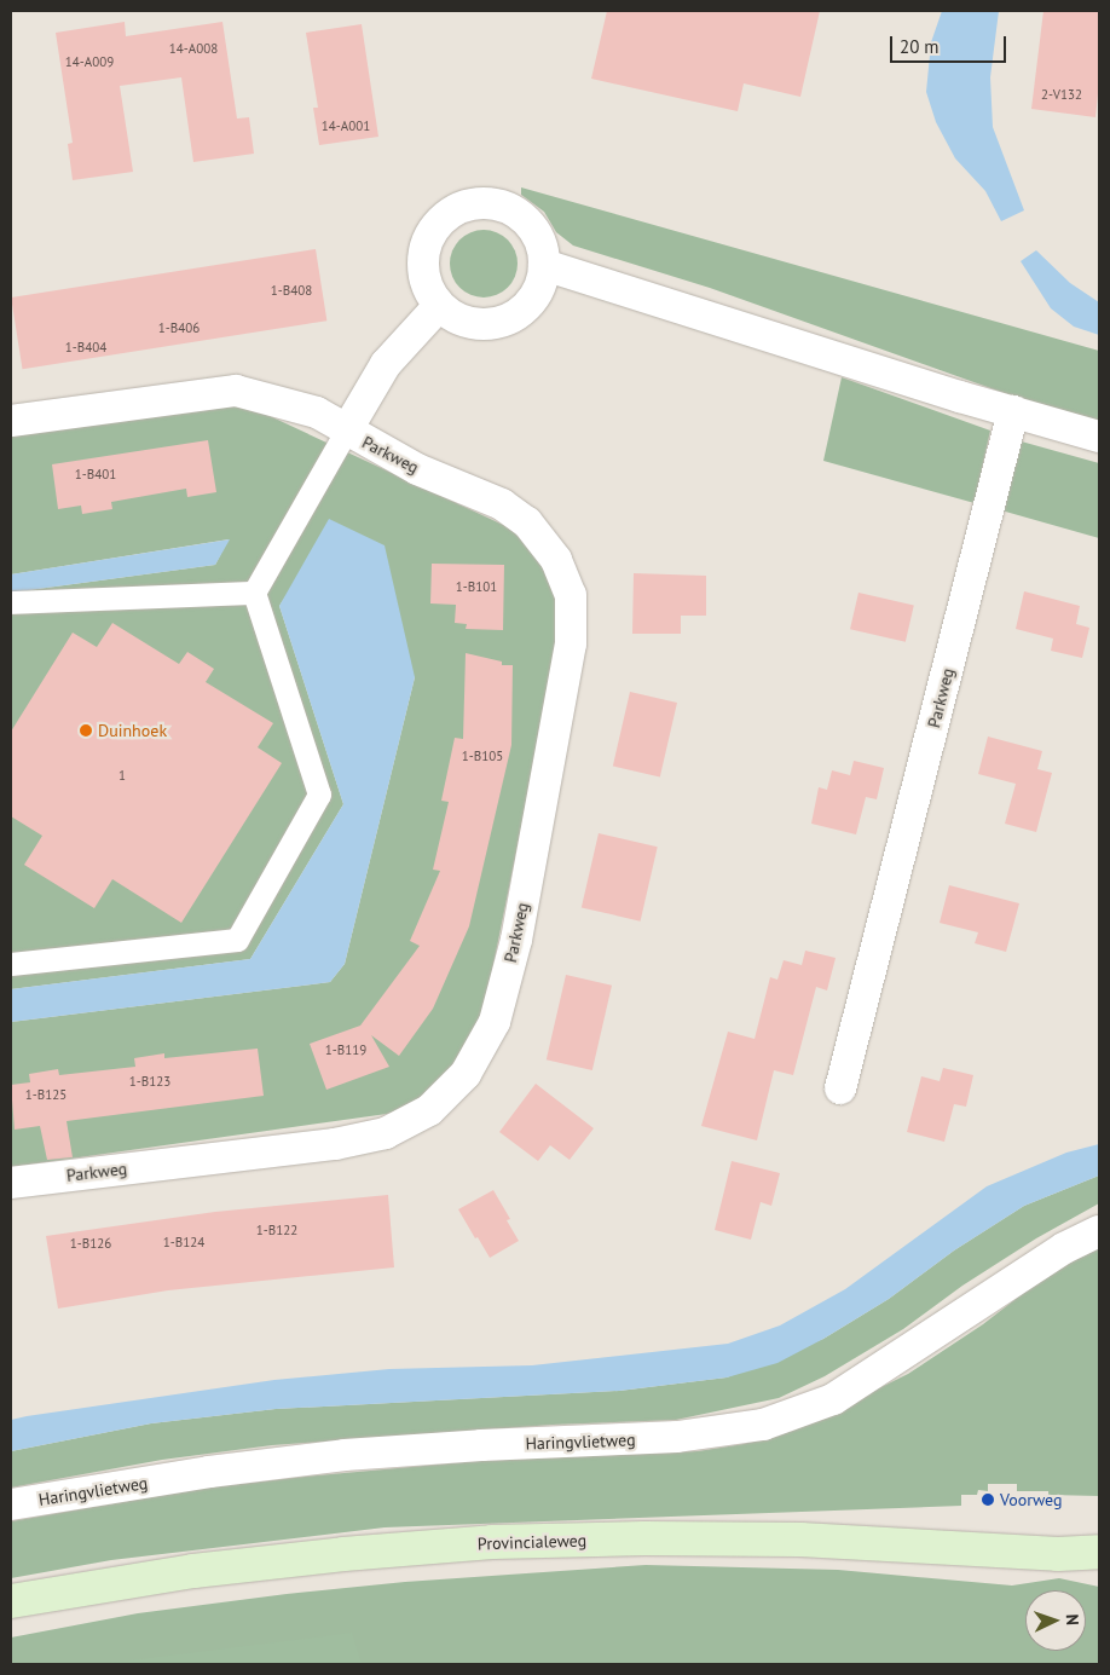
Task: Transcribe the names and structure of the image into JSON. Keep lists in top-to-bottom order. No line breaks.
{"streets":{"main road":["Provincialeweg"],"street":["Parkweg","Haringvlietweg"]},"places":["Duinhoek","Voorweg"],"house_numbers":["14-A008","14-A009","2-V132","14-A001","1-B408","1-B406","1-B404","1-B401","1-B101","1-B105","1","1-B119","1-B123","1-B125","1-B122","1-B124","1-B126"],"scale_bar":"20 m","north":"right"}
